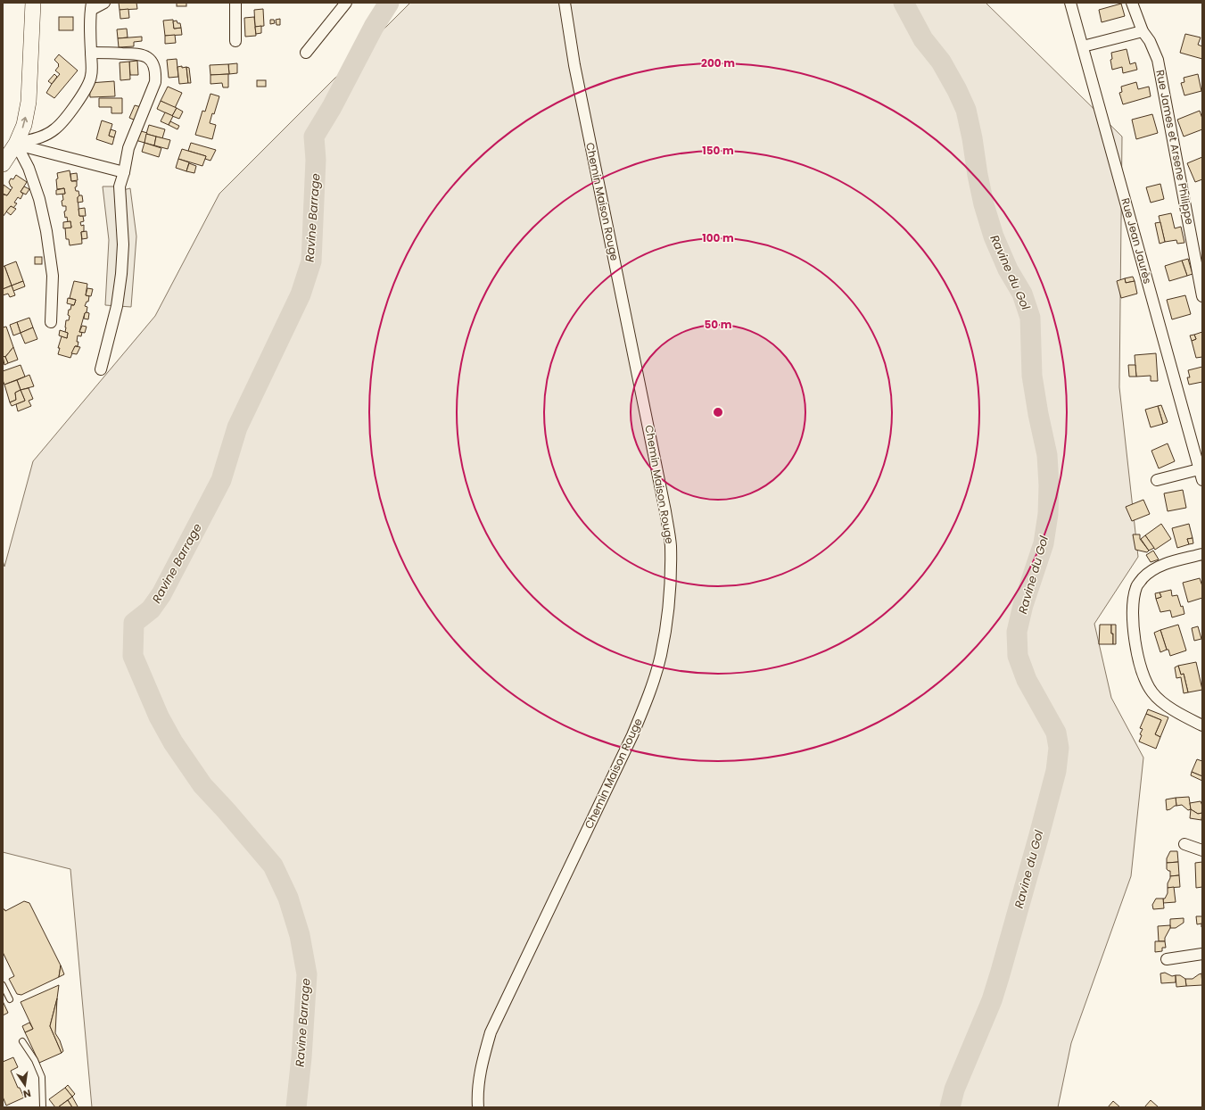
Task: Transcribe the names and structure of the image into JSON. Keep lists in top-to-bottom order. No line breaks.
{"streets":{"street":["Rue James et Arsene Philippe","Chemin Maison Rouge","Rue Jean Jaurès"]},"water":["Ravine Barrage","Ravine du Gol"],"north":"bottom","rings":["200 m","150 m","100 m","50 m"]}
